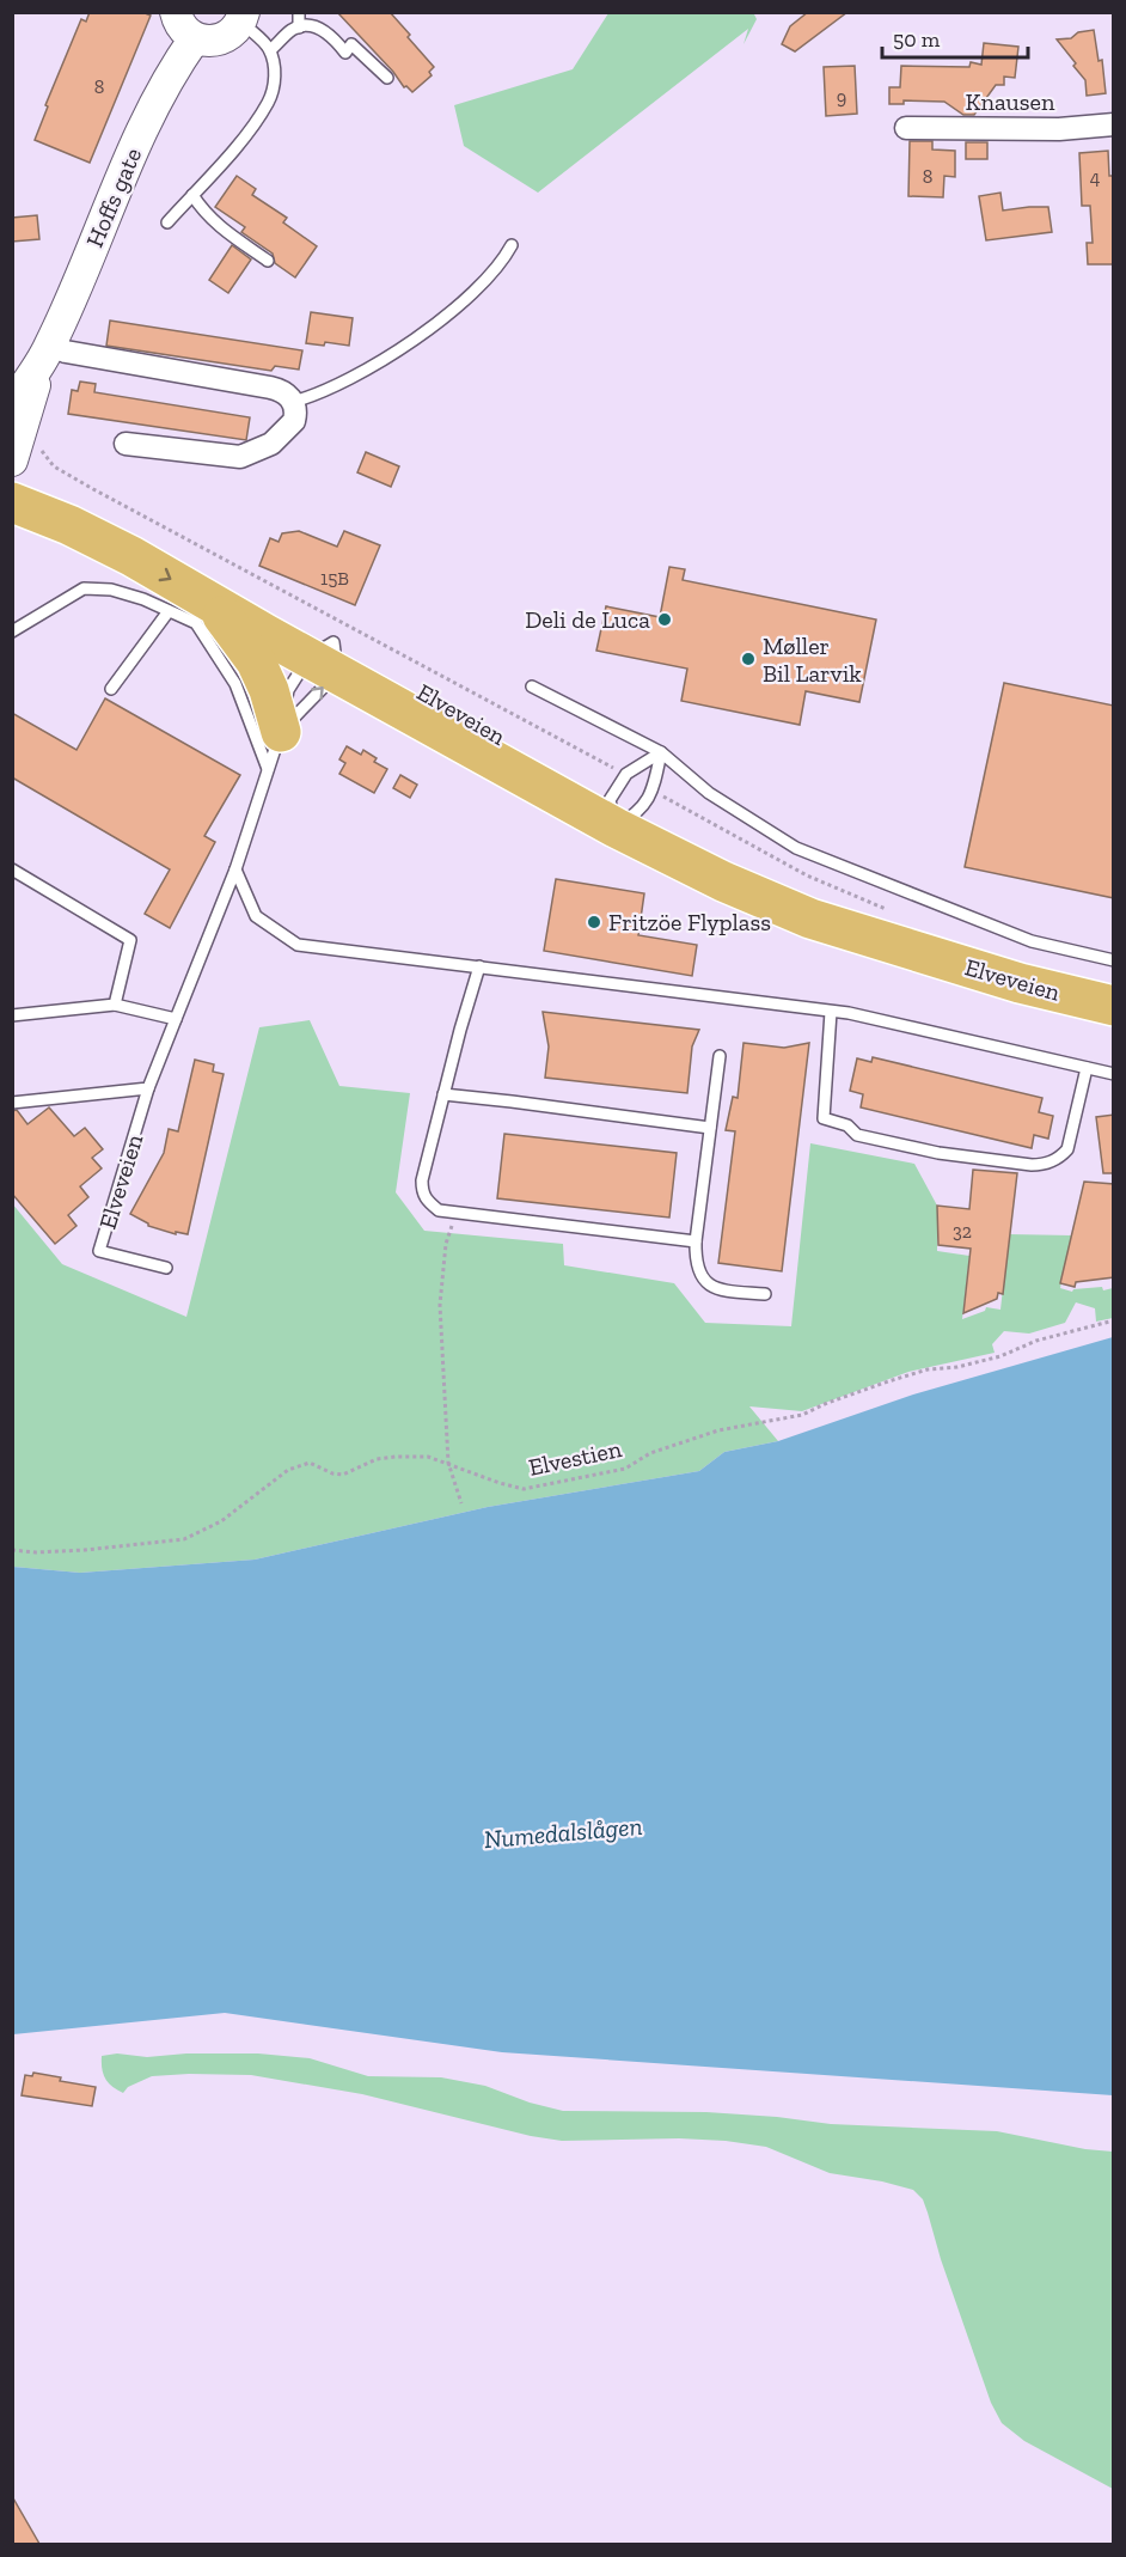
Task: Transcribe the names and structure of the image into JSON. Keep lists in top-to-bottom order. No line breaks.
{"streets":{"highway":["Elveveien"],"main road":["Hoffs gate"],"street":["Knausen"],"path":["Elvestien"]},"water":["Numedalslågen"],"places":["Deli de Luca","Møller Bil Larvik","Fritzöe Flyplass"],"house_numbers":["8","9","8","4","15B","32"],"scale_bar":"50 m"}
